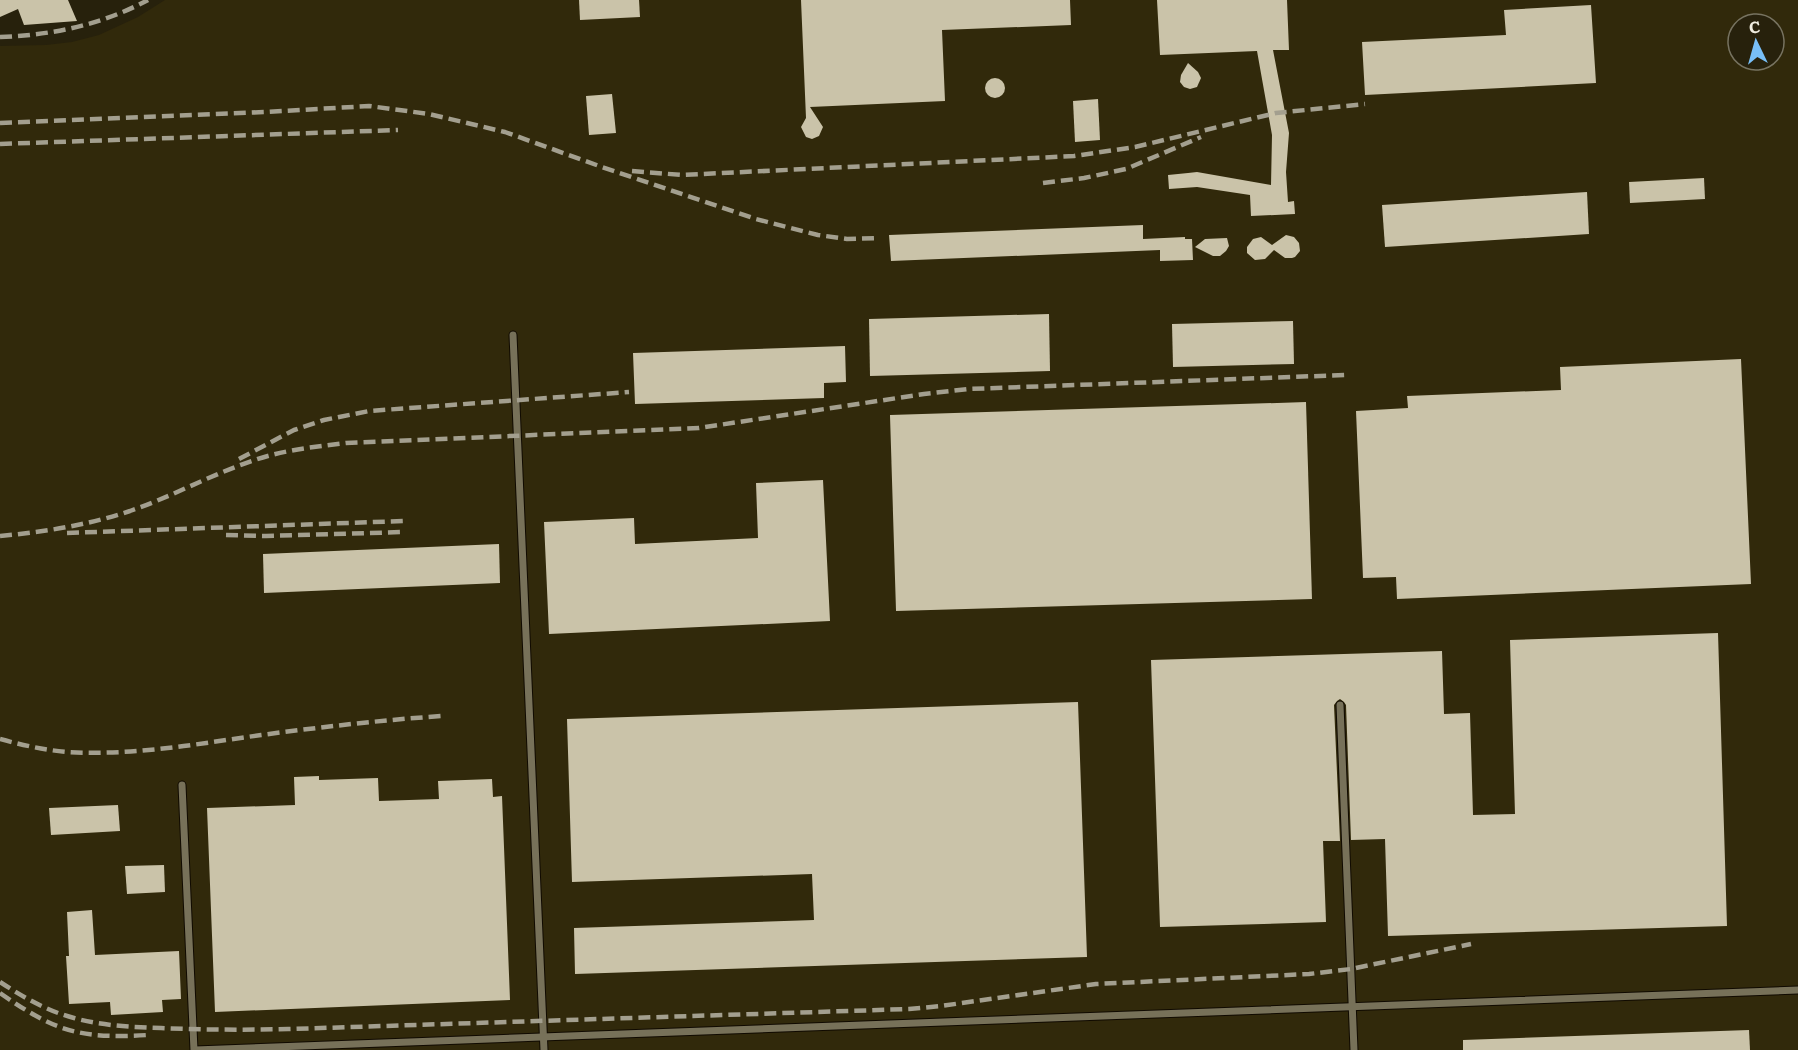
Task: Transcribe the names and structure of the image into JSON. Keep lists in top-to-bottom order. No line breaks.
{"north":"top"}
